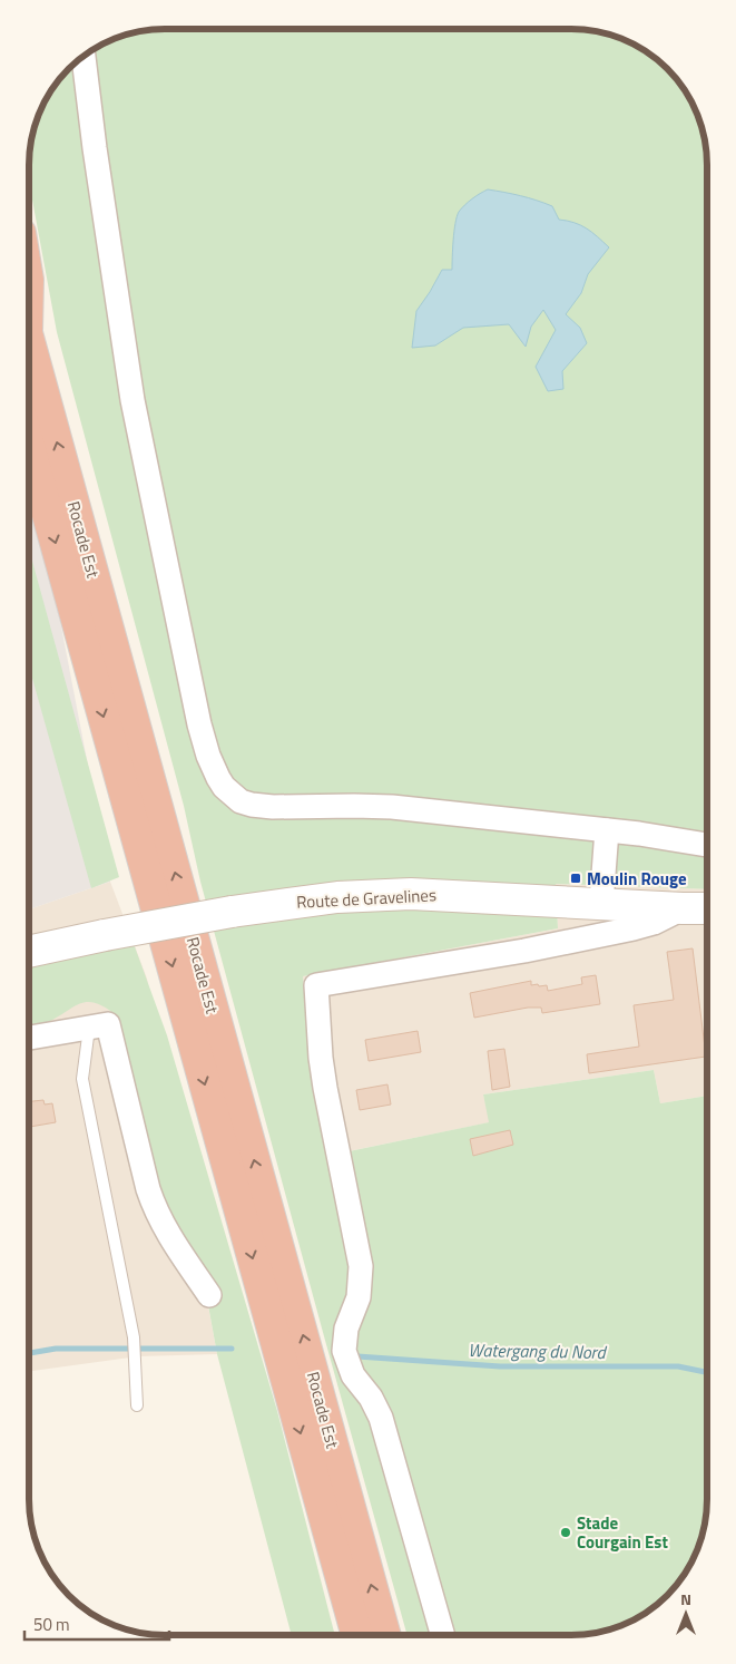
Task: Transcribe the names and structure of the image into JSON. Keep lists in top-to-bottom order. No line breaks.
{"streets":{"highway":["Rocade Est"],"main road":["Route de Gravelines"]},"water":["Watergang du Nord"],"places":{"transit":["Moulin Rouge"],"other":["Stade Courgain Est"]},"scale_bar":"50 m","north":"top"}
